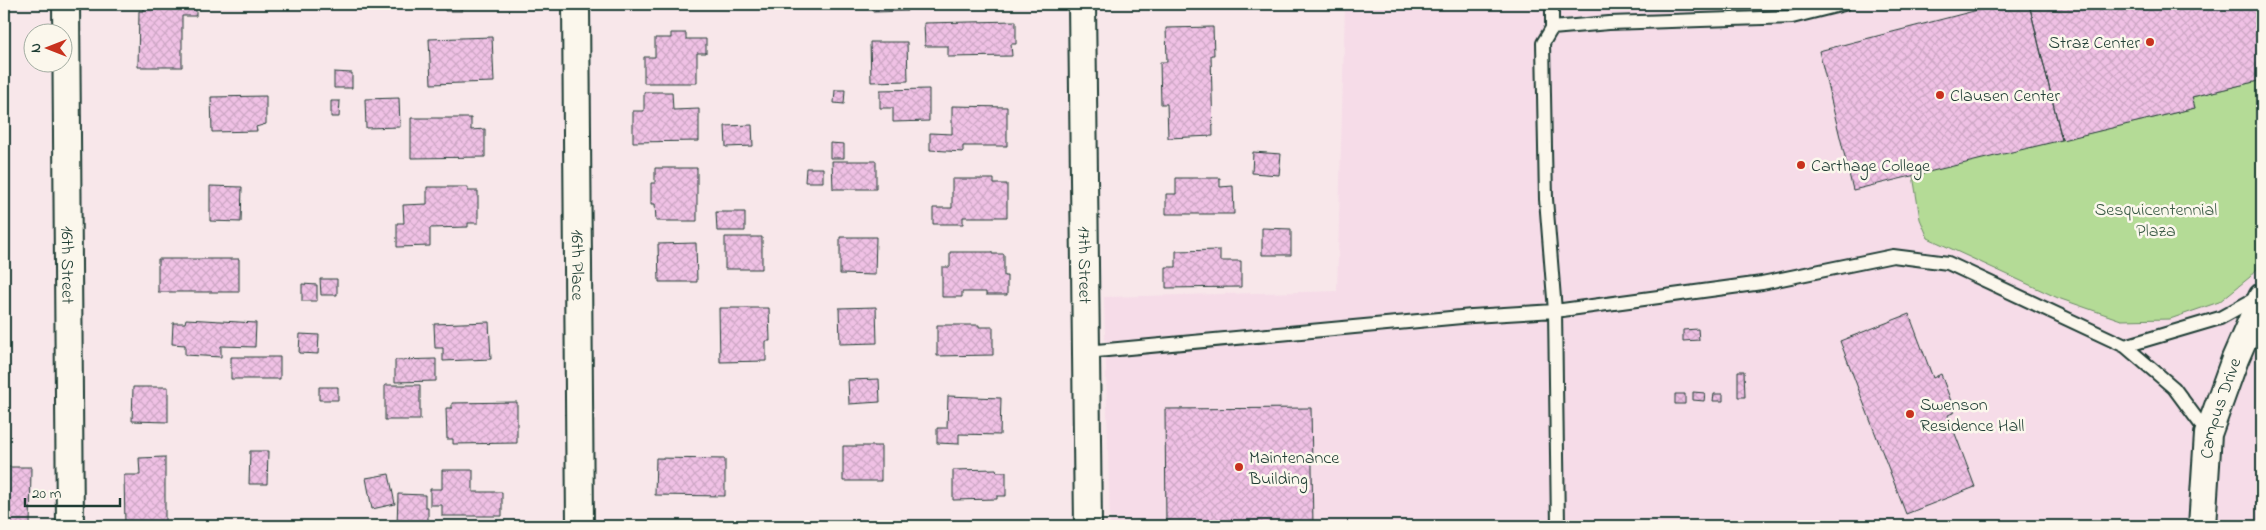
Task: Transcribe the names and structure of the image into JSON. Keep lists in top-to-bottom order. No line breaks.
{"streets":{"street":["16th Street","16th Place","17th Street","Campus Drive"]},"parks":["Sesquicentennial Plaza"],"places":["Straz Center","Clausen Center","Carthage College","Swenson Residence Hall","Maintenance Building"],"scale_bar":"20 m","north":"left"}
